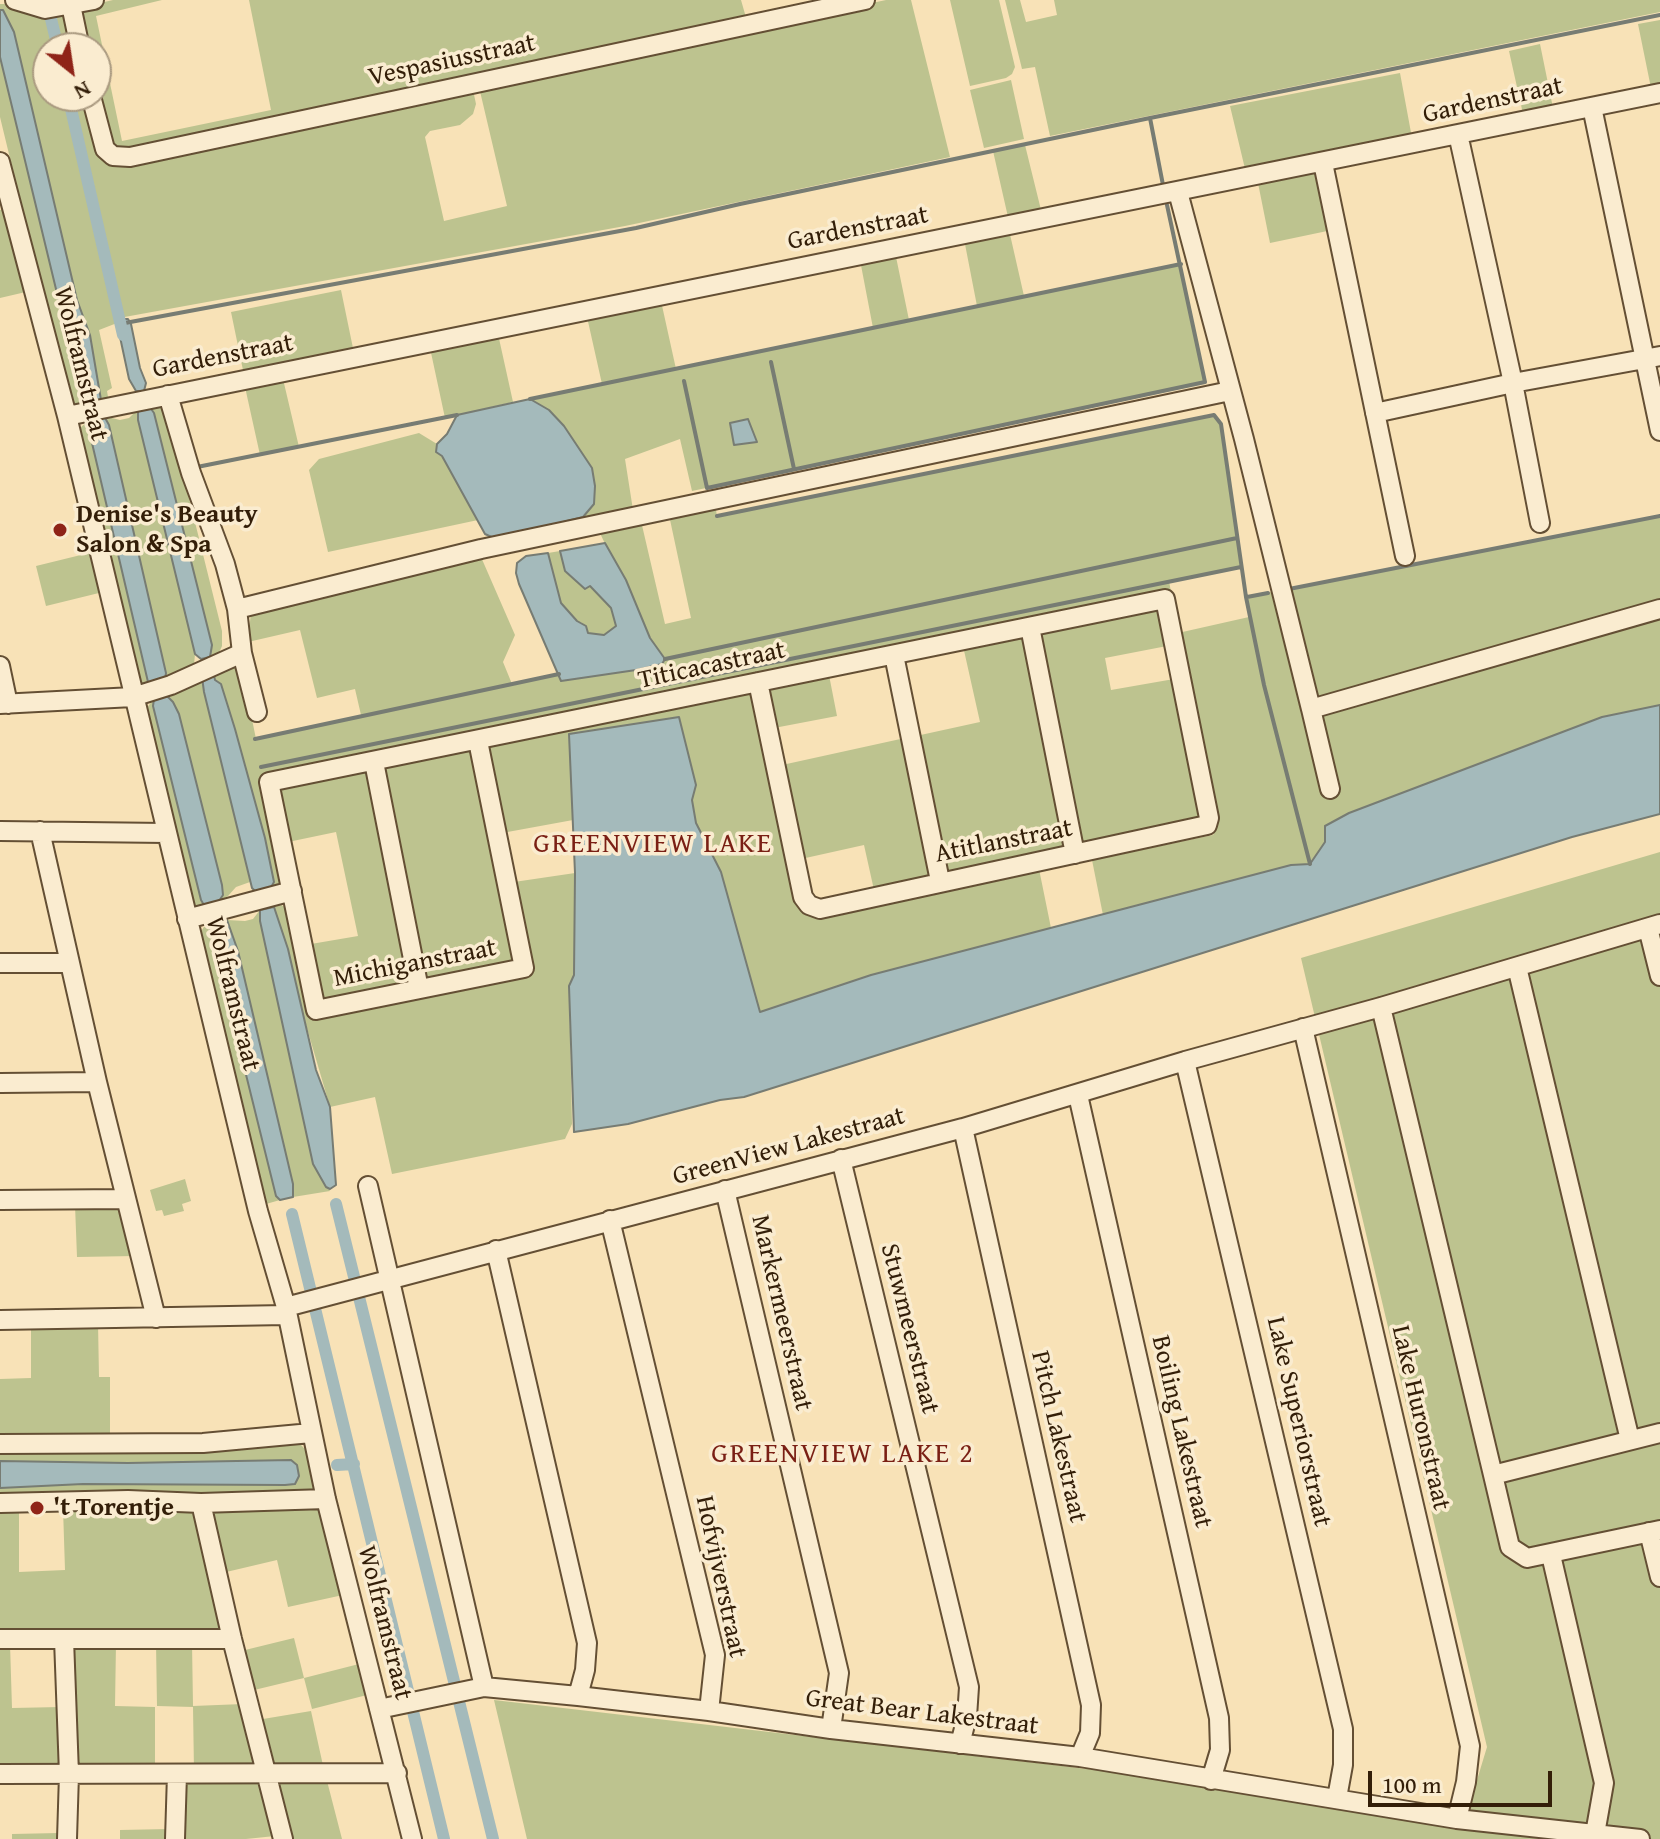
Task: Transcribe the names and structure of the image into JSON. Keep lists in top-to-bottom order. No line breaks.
{"streets":{"street":["Vespasiusstraat","Gardenstraat","Wolframstraat","Titicacastraat","Atitlanstraat","Michiganstraat","GreenView Lakestraat","Markermeerstraat","Stuwmeerstraat","Lake Huronstraat","Lake Superiorstraat","Boiling Lakestraat","Pitch Lakestraat","Hofvijverstraat","Great Bear Lakestraat"]},"crossings":[["Gardenstraat","Wolframstraat"],["Wolframstraat","GreenView Lakestraat"],["Wolframstraat","Great Bear Lakestraat"],["Titicacastraat","Atitlanstraat"],["Titicacastraat","Michiganstraat"],["GreenView Lakestraat","Markermeerstraat"],["GreenView Lakestraat","Stuwmeerstraat"],["GreenView Lakestraat","Lake Huronstraat"],["GreenView Lakestraat","Lake Superiorstraat"],["GreenView Lakestraat","Boiling Lakestraat"],["GreenView Lakestraat","Pitch Lakestraat"],["GreenView Lakestraat","Hofvijverstraat"],["Markermeerstraat","Great Bear Lakestraat"],["Stuwmeerstraat","Great Bear Lakestraat"],["Lake Huronstraat","Great Bear Lakestraat"],["Lake Superiorstraat","Great Bear Lakestraat"],["Boiling Lakestraat","Great Bear Lakestraat"],["Pitch Lakestraat","Great Bear Lakestraat"],["Hofvijverstraat","Great Bear Lakestraat"]],"districts":["GREENVIEW LAKE","GREENVIEW LAKE 2"],"places":["Denise's Beauty Salon & Spa","'t Torentje"],"scale_bar":"100 m","north":"bottom right"}
